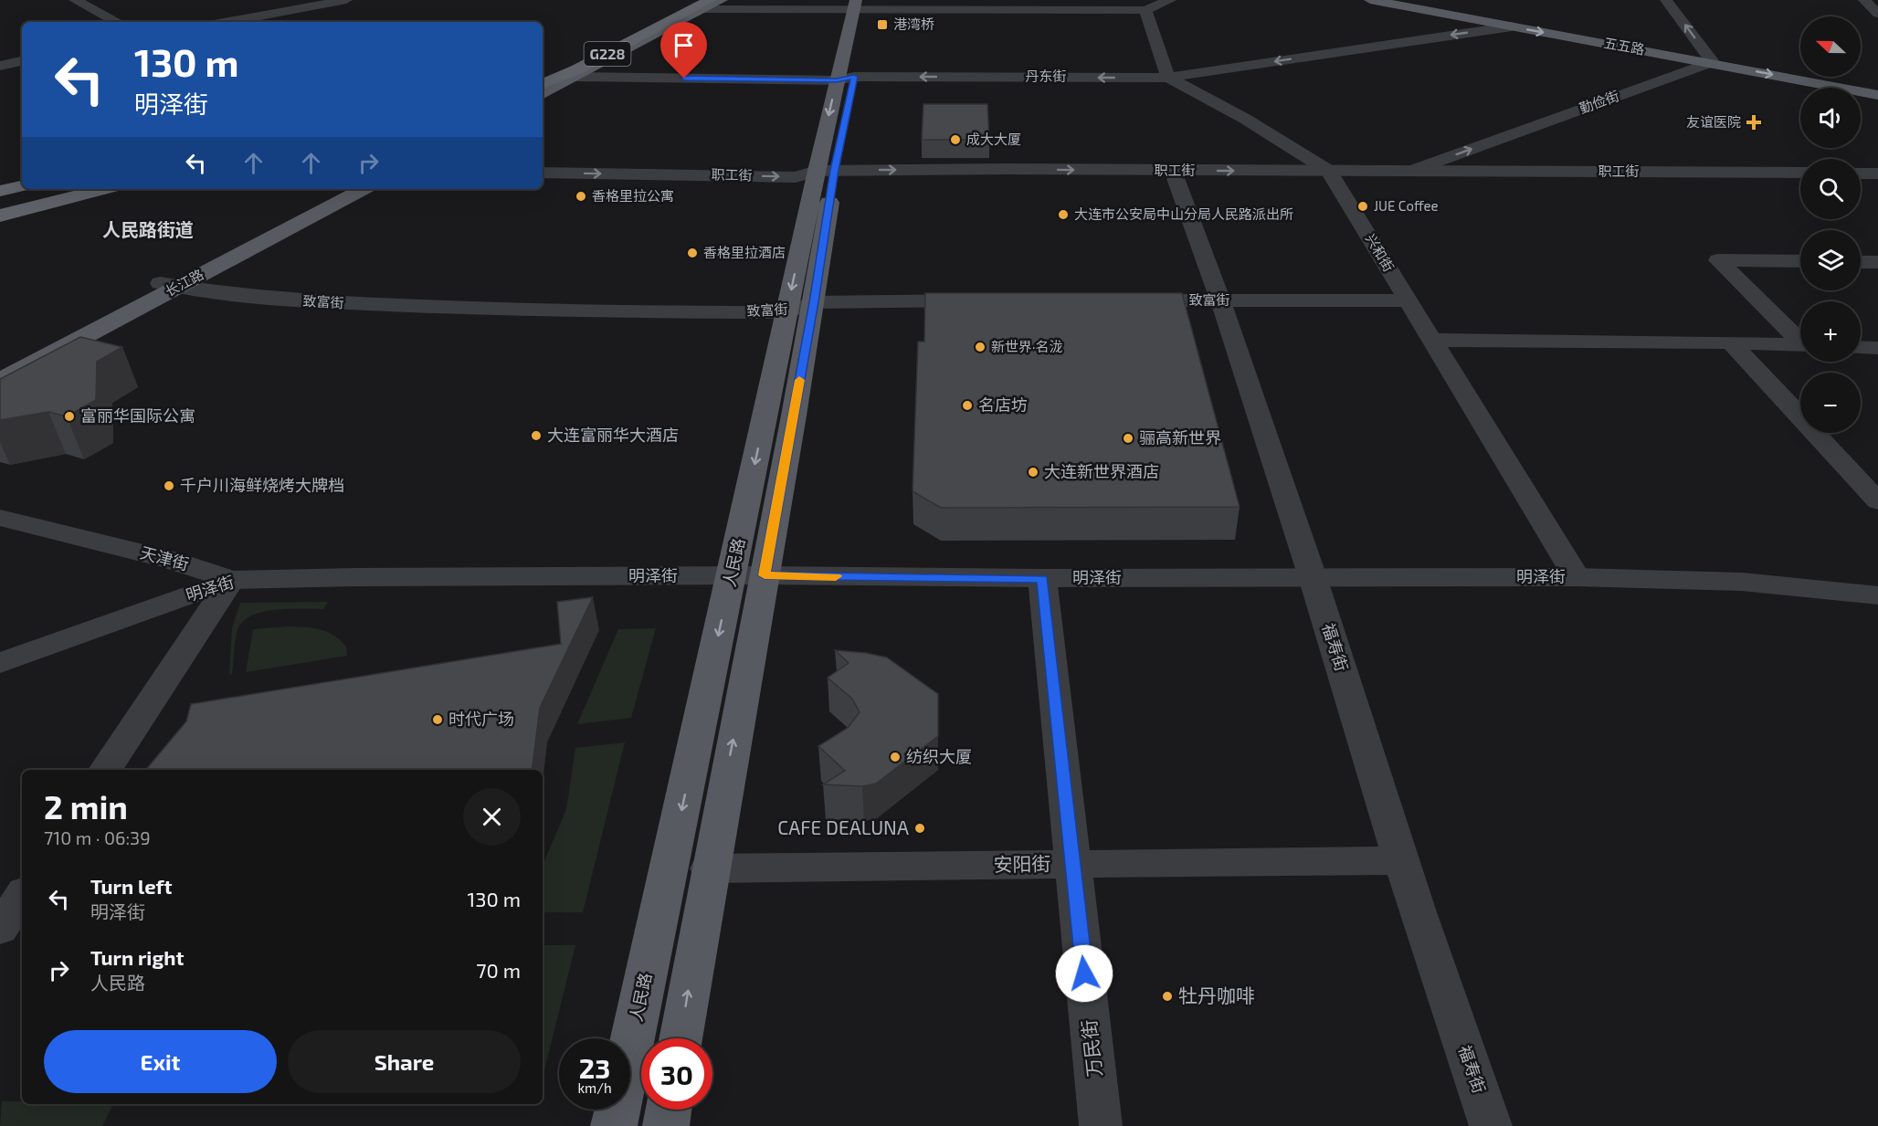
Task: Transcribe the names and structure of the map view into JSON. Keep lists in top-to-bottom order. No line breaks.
{"streets":{"highway":["G228"],"main road":["五五路","长江路","人民路"],"street":["丹东街","勤俭街","职工街","兴和街","致富街","天津街","明泽街","福寿街","安阳街","万民街"]},"crossings":[["五五路","丹东街"],["五五路","勤俭街"],["丹东街","兴和街"],["丹东街","人民路"],["勤俭街","职工街"],["职工街","兴和街"],["职工街","人民路"],["职工街","福寿街"],["兴和街","致富街"],["兴和街","明泽街"],["长江路","致富街"],["致富街","人民路"],["致富街","福寿街"],["天津街","明泽街"],["人民路","明泽街"],["人民路","安阳街"],["明泽街","福寿街"],["明泽街","万民街"],["福寿街","安阳街"],["安阳街","万民街"]],"one_way":["五五路"],"districts":["人民路街道"],"places":{"transit":["港湾桥"],"health":["友谊医院"],"other":["成大大厦","香格里拉公寓","JUE Coffee","大连市公安局中山分局人民路派出所","香格里拉酒店","新世界·名泷","名店坊","富丽华国际公寓","大连富丽华大酒店","骊高新世界","大连新世界酒店","千户川海鲜烧烤大牌档","时代广场","纺织大厦","CAFE DEALUNA","牡丹咖啡"]},"north":"left","page":{"map_buttons":["+","−"],"turn":["130 m","明泽街"],"heading":["2 min","710 m · 06:39"],"list":[{"name":"Turn left","note":"明泽街","value":"130 m"},{"name":"Turn right","note":"人民路","value":"70 m"}],"buttons":["Exit","Share"],"speed":"23 km/h","limit":"30"}}
